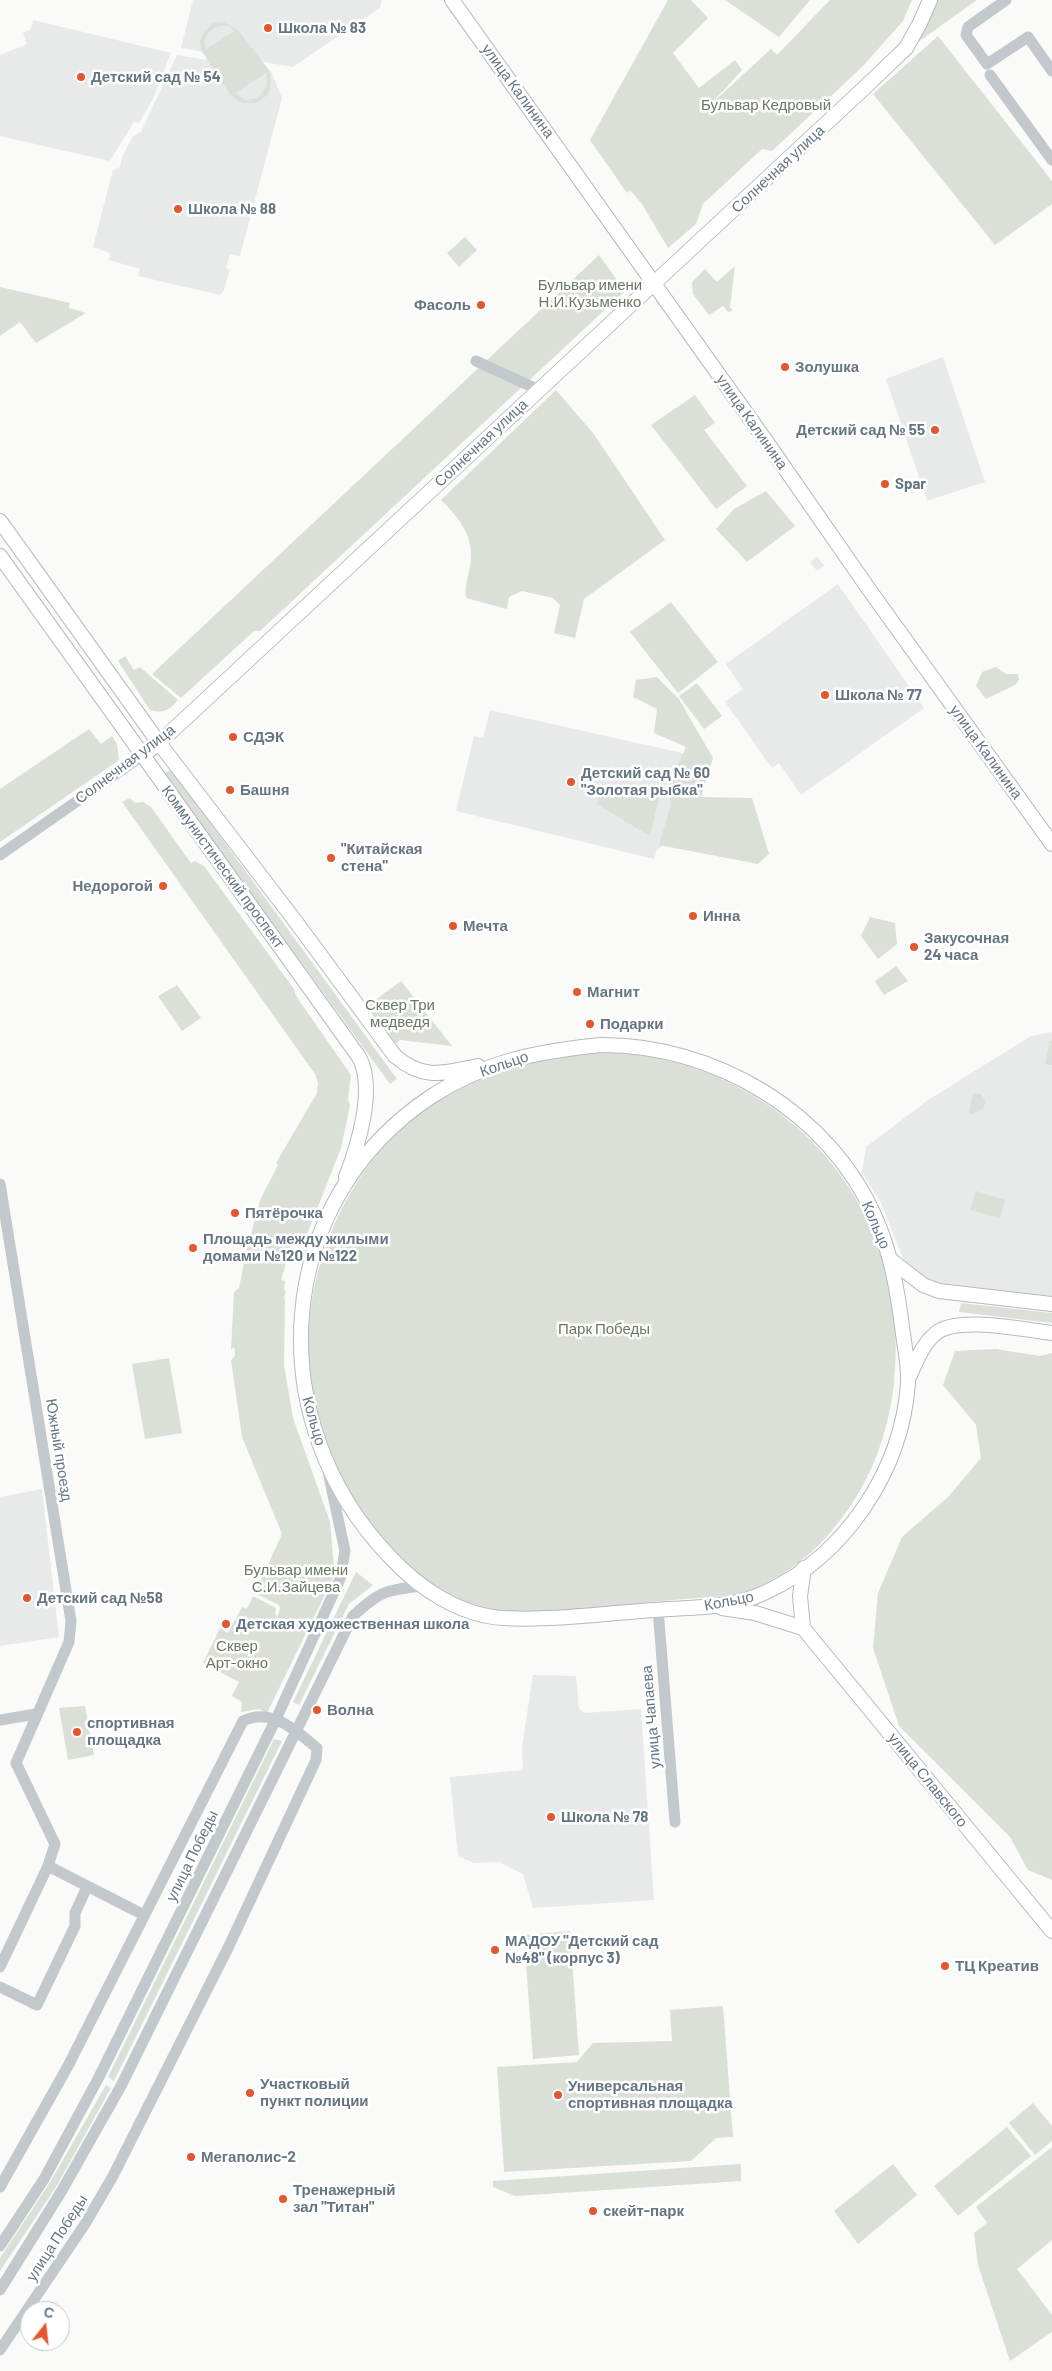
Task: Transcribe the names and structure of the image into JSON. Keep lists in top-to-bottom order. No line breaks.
{"streets":{"main road":["улица Калинина","Солнечная улица","Коммунистический проспект","Кольцо","улица Славского"],"street":["Южный проезд","улица Чапаева","улица Победы"]},"crossings":[["улица Калинина","Солнечная улица"],["Солнечная улица","Коммунистический проспект"],["Коммунистический проспект","Кольцо"],["Кольцо","улица Чапаева"],["Кольцо","улица Победы"]],"parks":["Бульвар Кедровый","Бульвар имени Н.И.Кузьменко","Сквер Три медведя","Парк Победы","Бульвар имени С.И.Зайцева","Сквер Арт-окно"],"places":["Школа № 83","Детский сад № 54","Школа № 88","Фасоль","Золушка","Детский сад № 55","Spar","Школа № 77","СДЭК","Детский сад № 60 \"Золотая рыбка\"","Башня","\"Китайская стена\"","Недорогой","Инна","Мечта","Закусочная 24 часа","Магнит","Подарки","Пятёрочка","Площадь между жилыми домами №120 и №122","Детский сад №58","Детская художественная школа","Волна","спортивная площадка","Школа № 78","МАДОУ \"Детский сад №48\" (корпус 3)","ТЦ Креатив","Участковый пункт полиции","Универсальная спортивная площадка","Мегаполис-2","Тренажерный зал \"Титан\"","скейт-парк"],"north":"top"}
